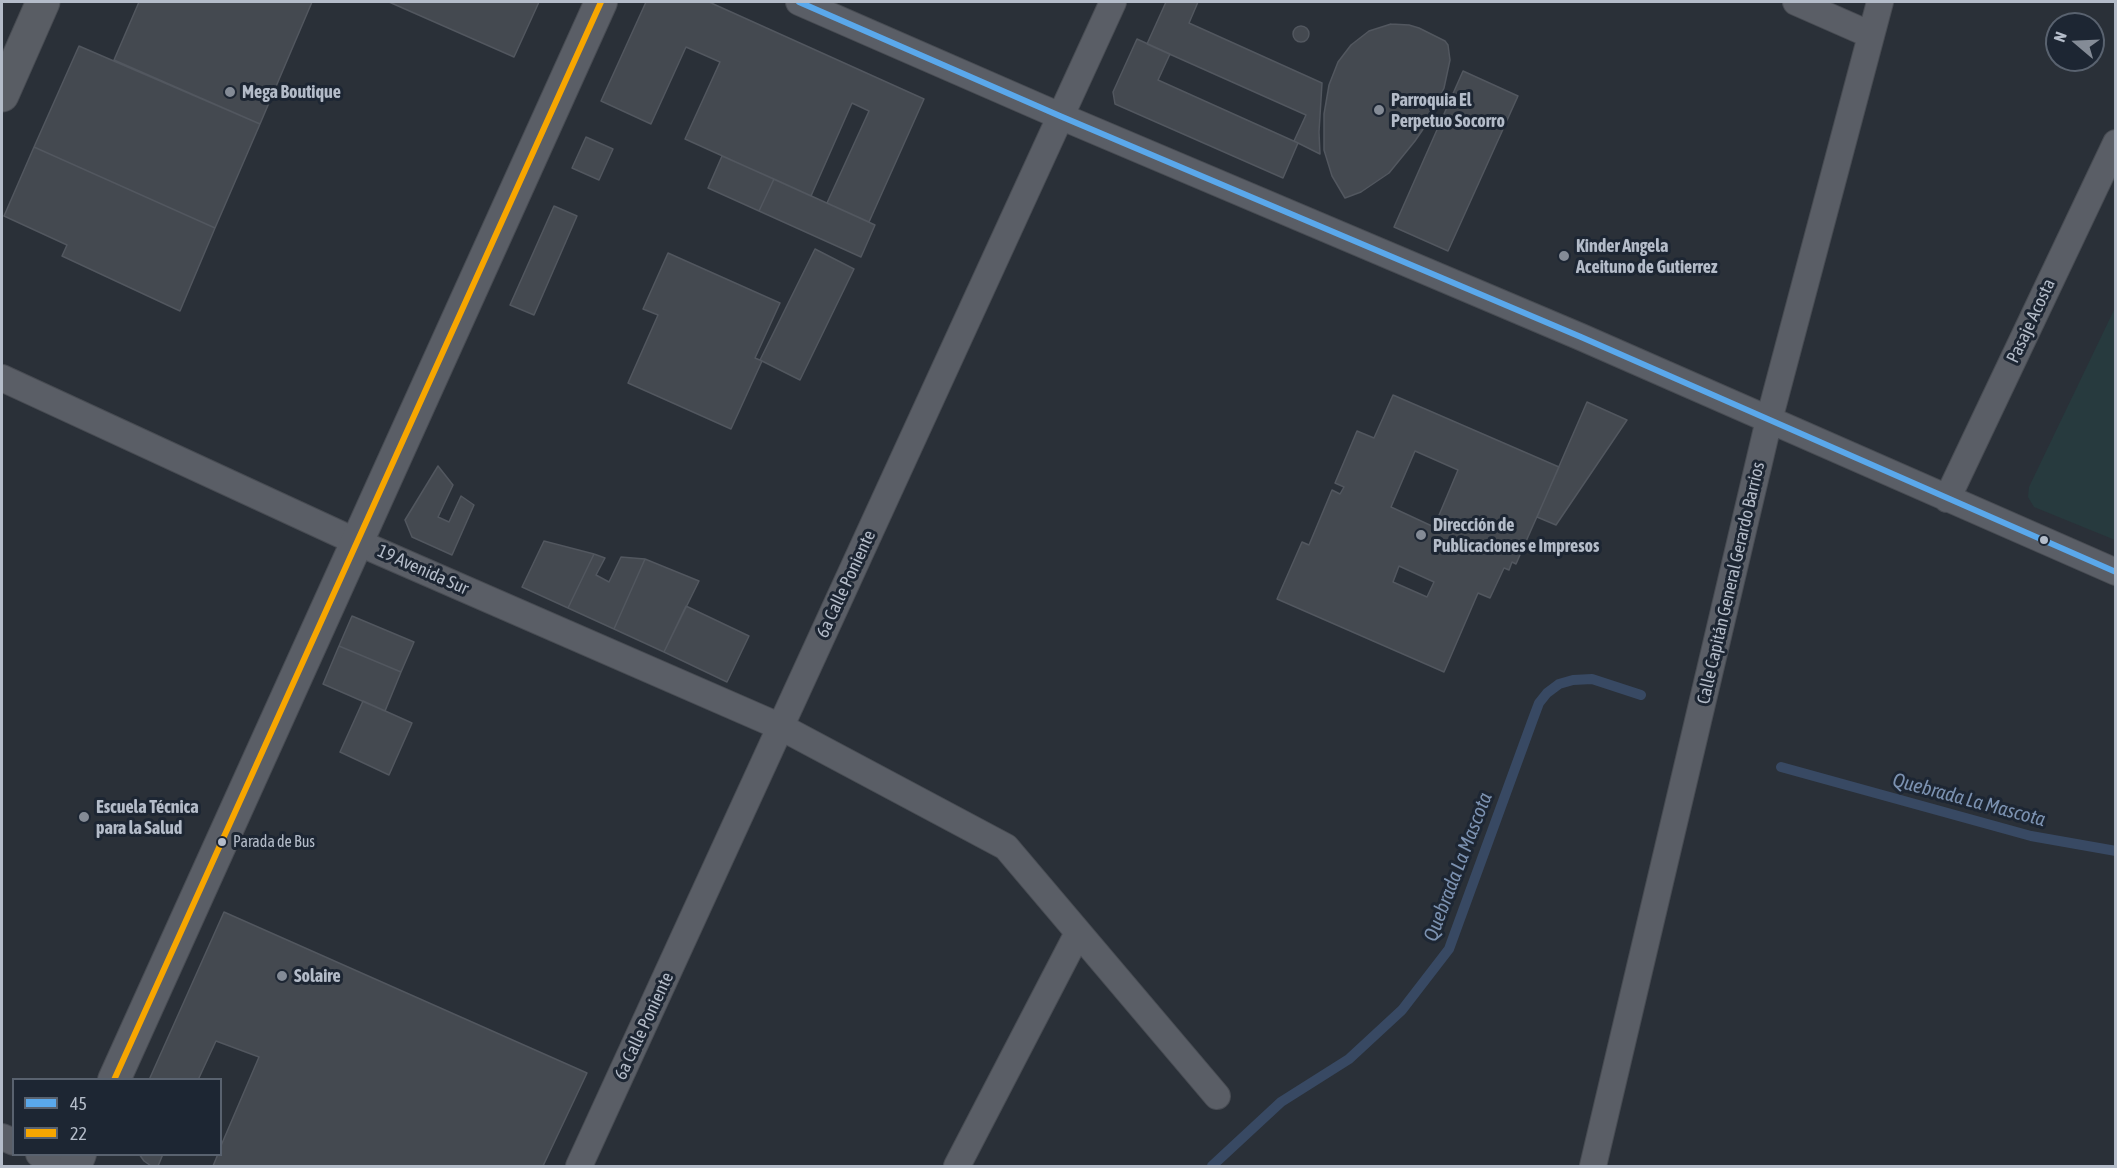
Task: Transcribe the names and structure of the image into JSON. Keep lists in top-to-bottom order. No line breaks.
{"streets":{"street":["Pasaje Acosta","19 Avenida Sur","Calle Capitán General Gerardo Barrios","6a Calle Poniente"]},"crossings":[["19 Avenida Sur","6a Calle Poniente"]],"water":["Quebrada La Mascota"],"places":["Mega Boutique","Parroquia El Perpetuo Socorro","Kinder Angela Aceituno de Gutierrez","Dirección de Publicaciones e Impresos","Escuela Técnica para la Salud","Parada de Bus","Solaire"],"lines":["transit line 45","transit line 22"],"legend":["45","22"],"north":"left"}
